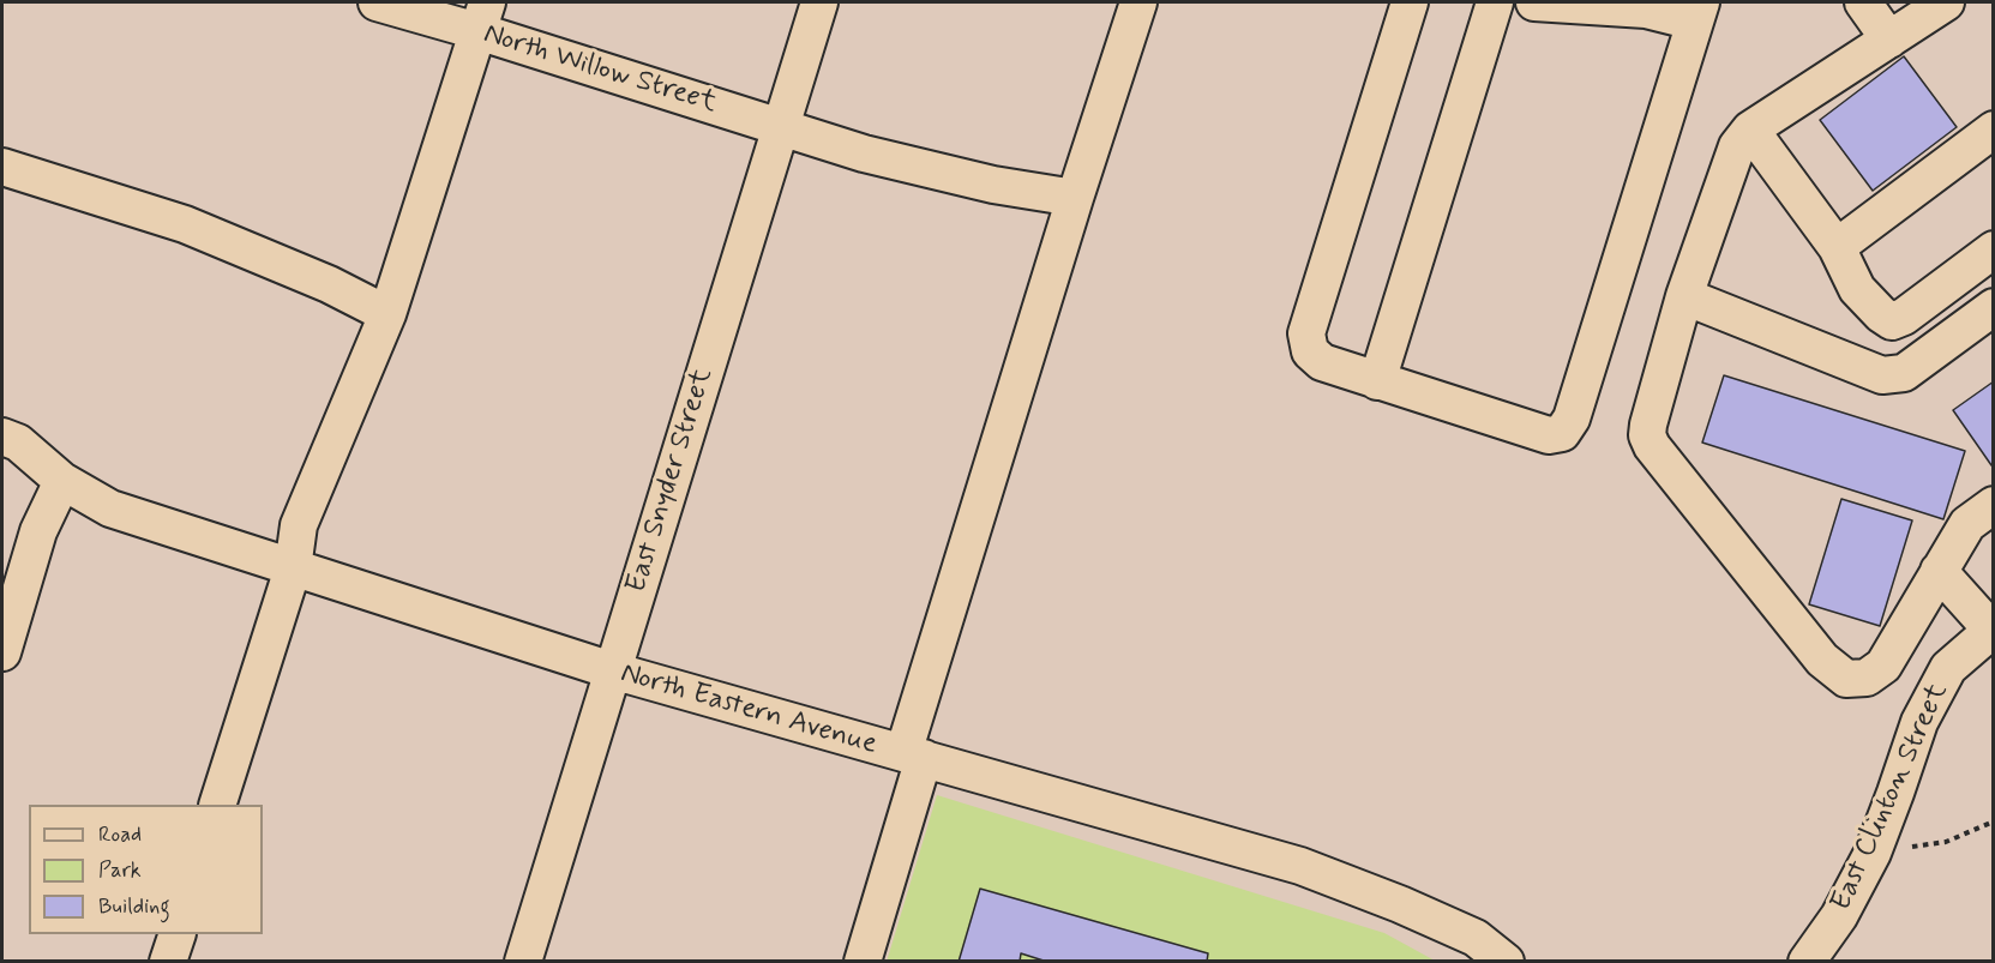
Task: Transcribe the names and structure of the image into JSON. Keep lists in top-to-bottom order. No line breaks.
{"streets":{"street":["North Willow Street","East Snyder Street","North Eastern Avenue","East Clinton Street"]},"crossings":[["North Willow Street","East Snyder Street"],["East Snyder Street","North Eastern Avenue"]],"legend":["Road","Park","Building"]}
